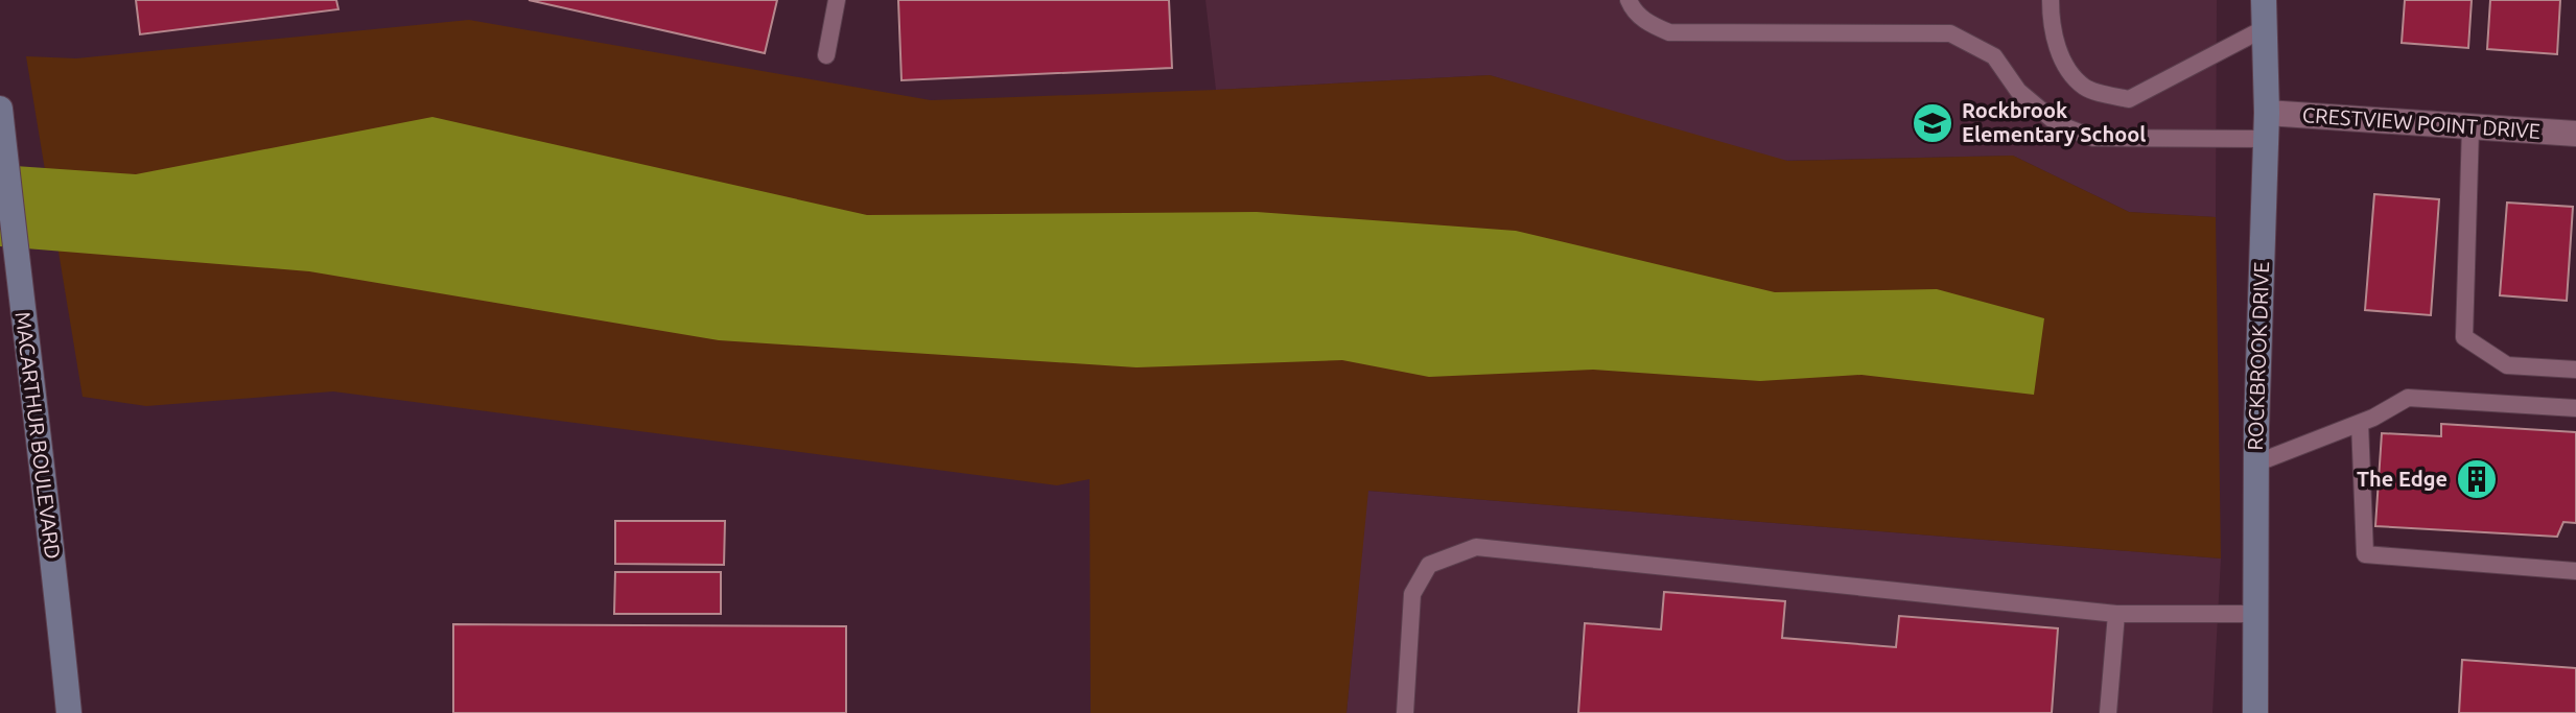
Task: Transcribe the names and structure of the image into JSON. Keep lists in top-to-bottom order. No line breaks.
{"streets":{"street":["CRESTVIEW POINT DRIVE","ROCKBROOK DRIVE","MACARTHUR BOULEVARD"]},"crossings":[["CRESTVIEW POINT DRIVE","ROCKBROOK DRIVE"]],"places":{"school or university":["Rockbrook Elementary School"],"building":["The Edge"]}}
